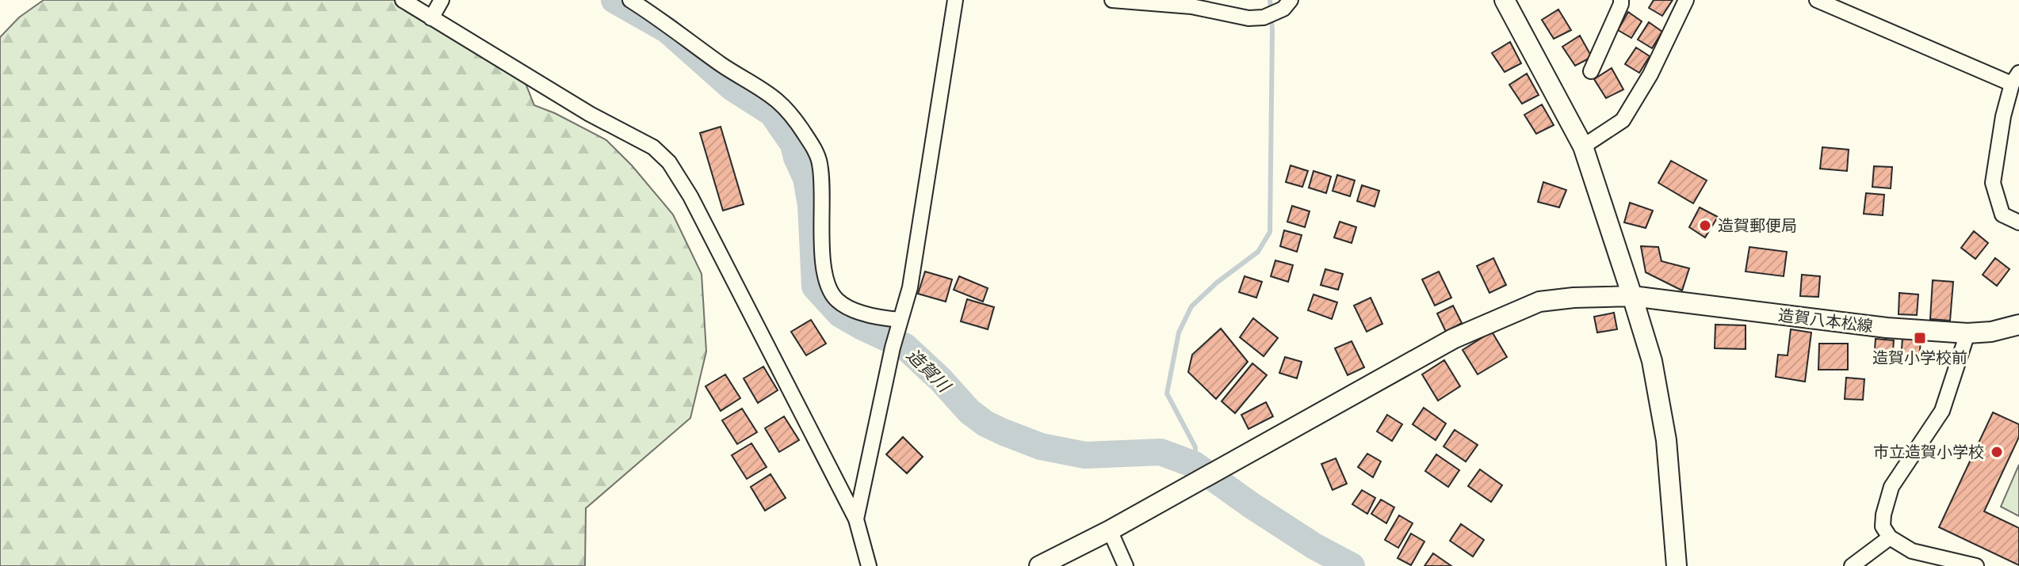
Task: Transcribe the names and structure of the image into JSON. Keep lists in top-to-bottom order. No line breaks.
{"streets":{"main road":["造賀八本松線"]},"water":["造賀川"],"places":{"other":["造賀郵便局","市立造賀小学校"],"transit":["造賀小学校前"]}}
